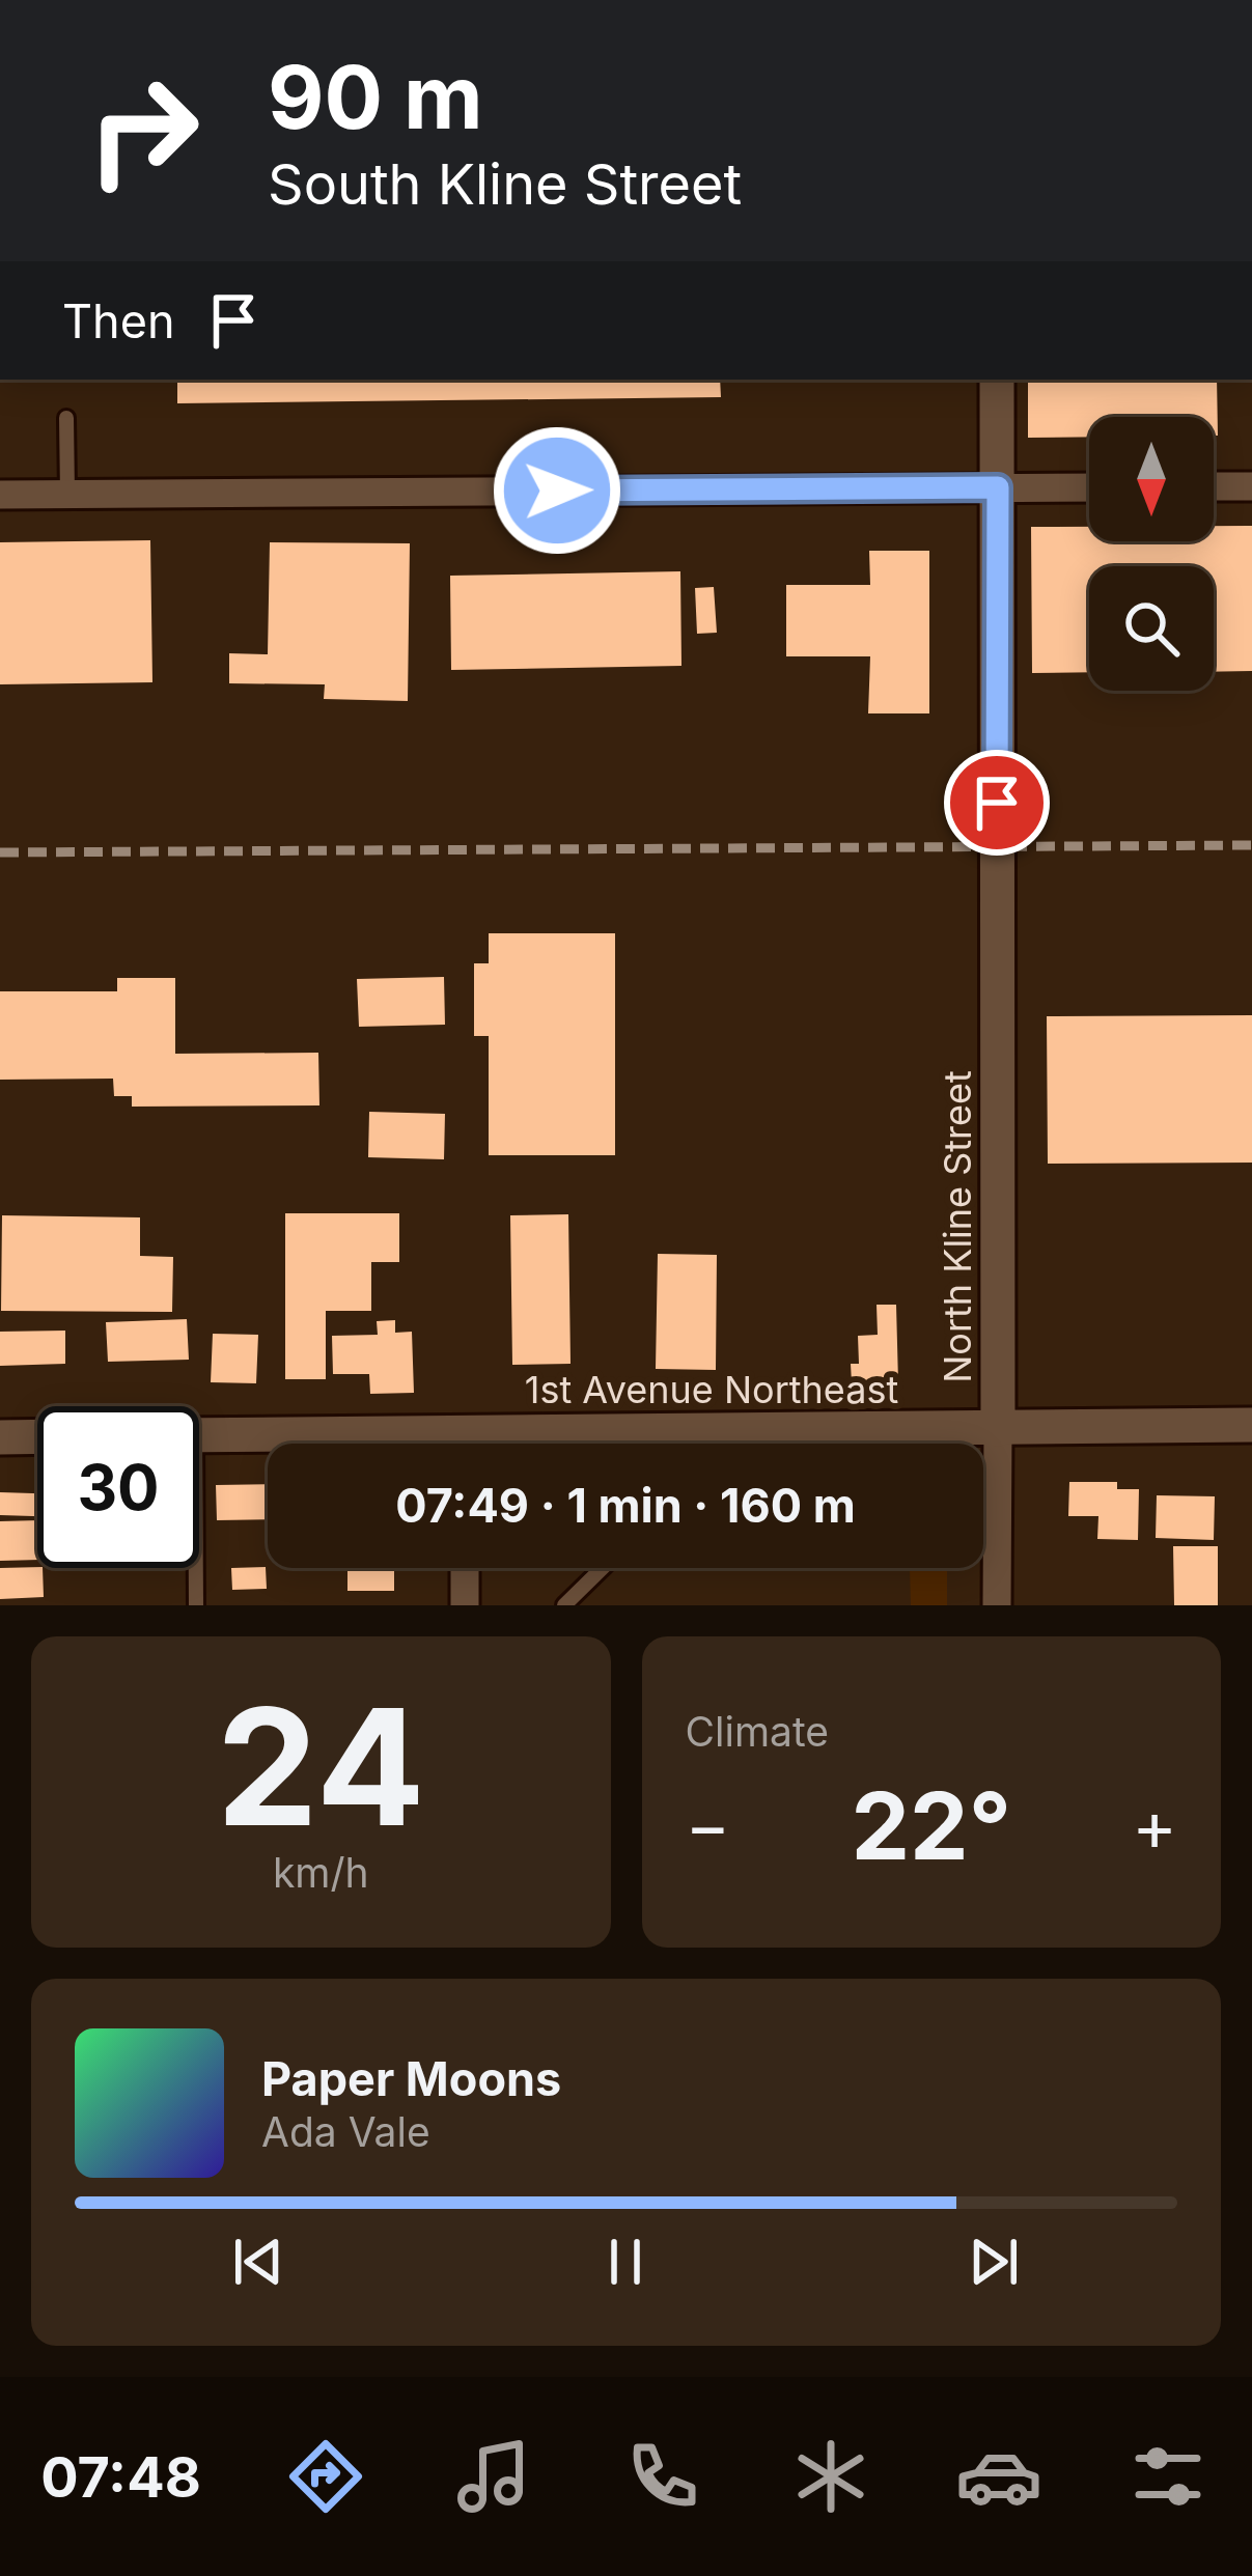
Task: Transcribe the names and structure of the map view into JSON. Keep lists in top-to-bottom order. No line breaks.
{"streets":{"street":["North Kline Street","1st Avenue Northeast"]},"crossings":[["North Kline Street","1st Avenue Northeast"]],"north":"bottom","page":{"turn":["90 m","South Kline Street"],"then":"Then","limit":"30","trip":"07:49 · 1 min · 160 m","tile":[["24","km/h"],"Climate"],"heat":["−","22°","+"],"song":["Paper Moons","Ada Vale"],"tabs":"07:48"}}
